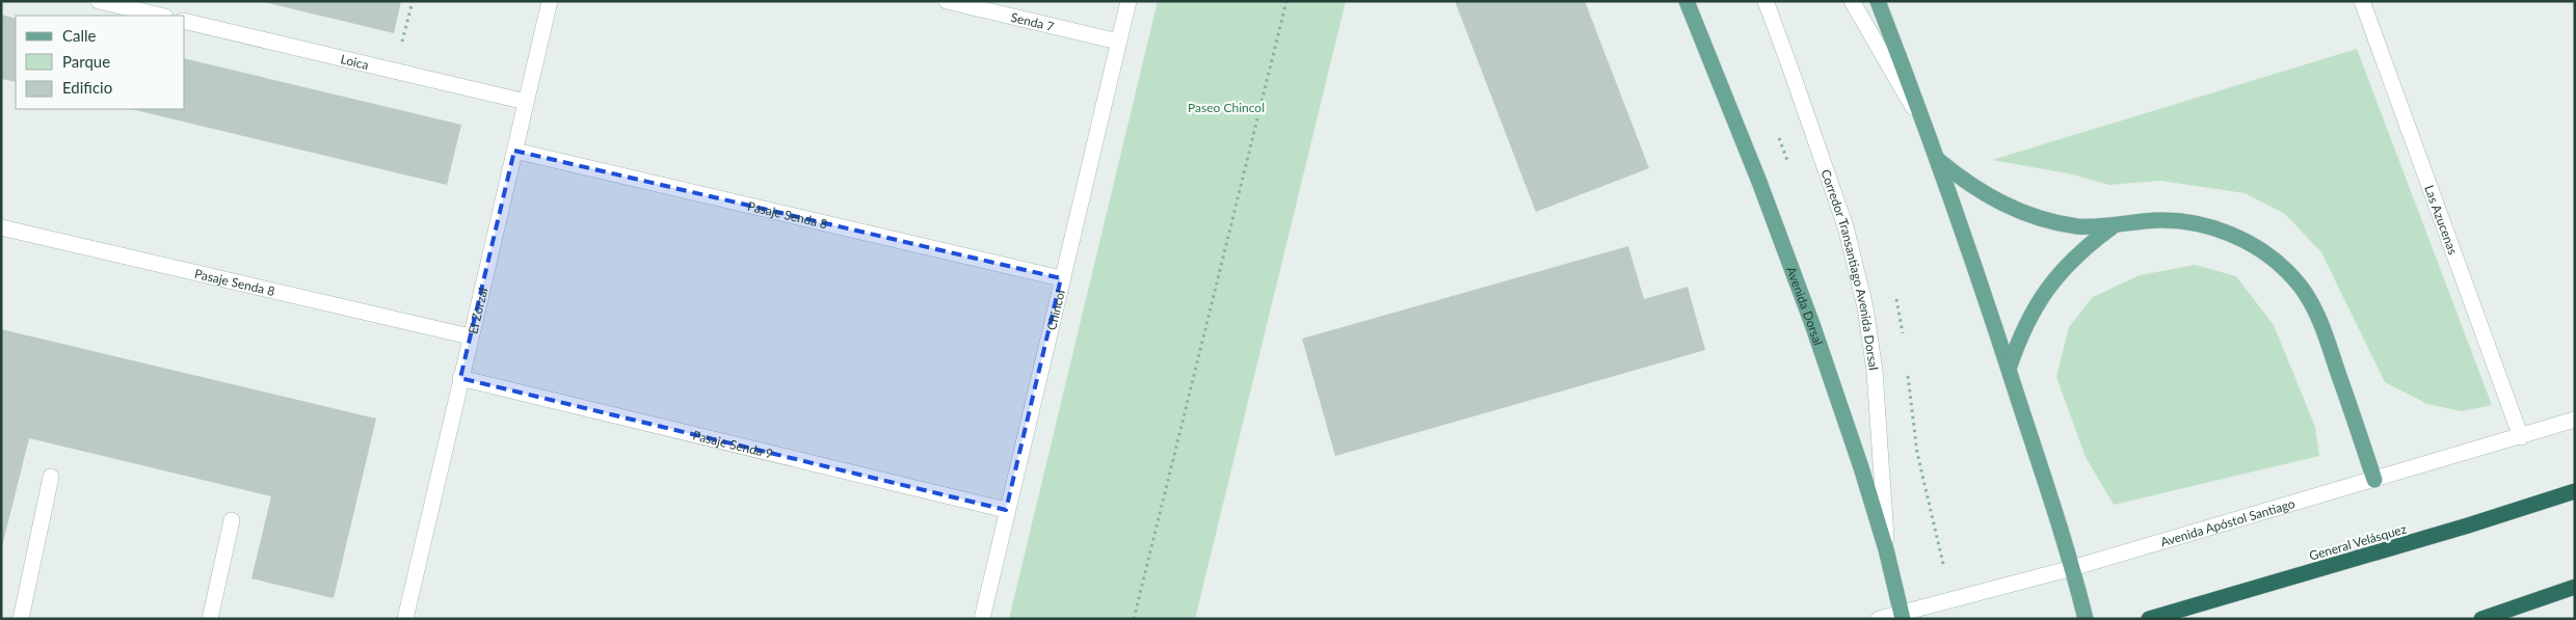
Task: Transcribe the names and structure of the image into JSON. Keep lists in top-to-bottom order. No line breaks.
{"streets":{"highway":["General Velásquez"],"main road":["Avenida Dorsal"],"street":["Senda 7","Loica","Pasaje Senda 8","Las Azucenas","Corredor Transantiago Avenida Dorsal","El Zorzal","Chincol","Pasaje Senda 9","Avenida Apóstol Santiago"]},"crossings":[["Senda 7","Chincol"],["Loica","El Zorzal"],["Pasaje Senda 8","El Zorzal"],["Pasaje Senda 8","Chincol"],["Las Azucenas","Avenida Apóstol Santiago"],["Corredor Transantiago Avenida Dorsal","Avenida Dorsal"],["Avenida Dorsal","Avenida Apóstol Santiago"],["El Zorzal","Pasaje Senda 9"],["Chincol","Pasaje Senda 9"]],"parks":["Paseo Chincol"],"legend":["Calle","Parque","Edificio"]}
